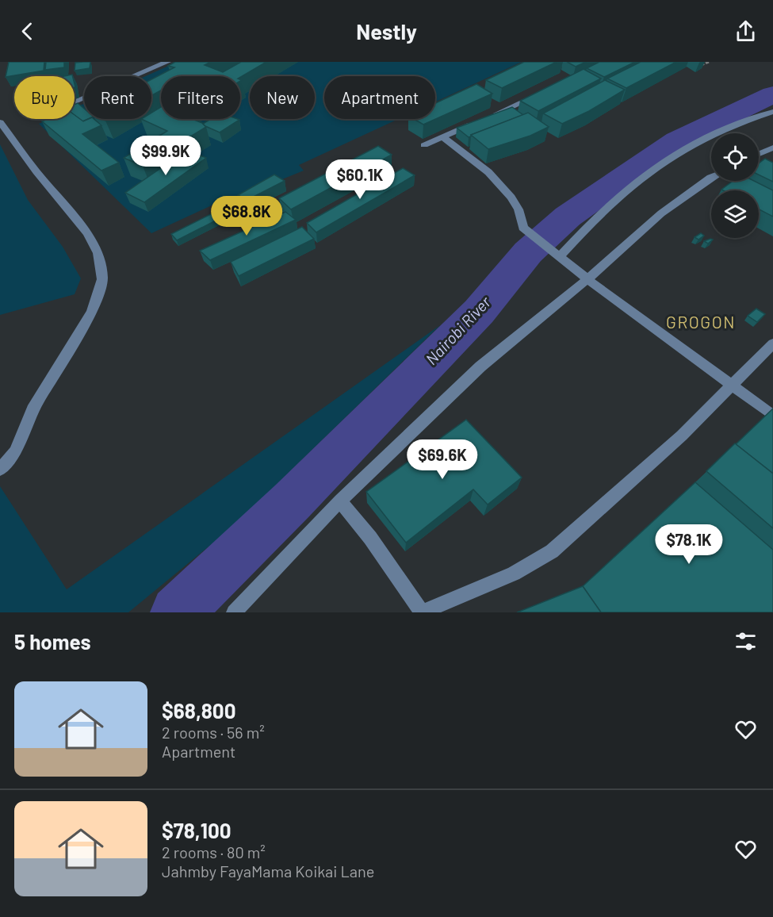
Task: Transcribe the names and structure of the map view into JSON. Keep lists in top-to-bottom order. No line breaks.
{"districts":["GROGON"],"water":["Nairobi River"],"page":{"header":"Nestly","chip":["Buy","Rent","Filters","New","Apartment"],"price":["$99.9K","$60.1K","$68.8K","$69.6K","$78.1K"],"heading":"5 homes","list":[{"name":"$68,800","note":"2 rooms · 56 m² · Apartment"},{"name":"$78,100","note":"2 rooms · 80 m² · Jahmby FayaMama Koikai Lane"}]}}
